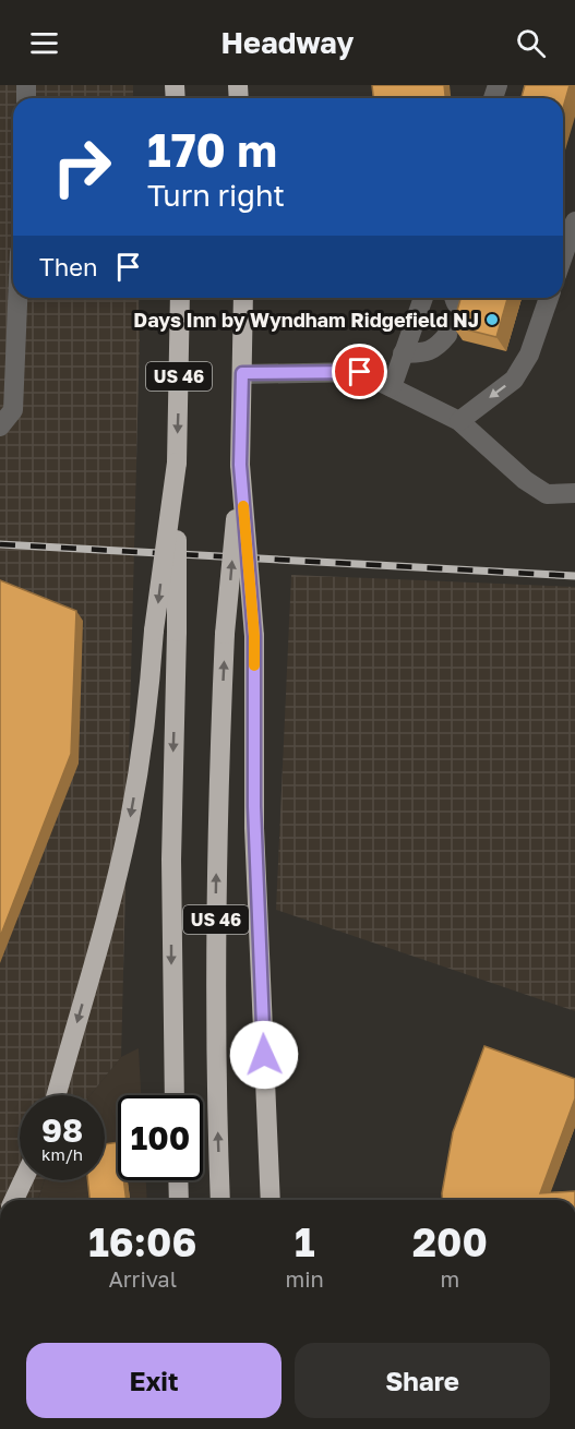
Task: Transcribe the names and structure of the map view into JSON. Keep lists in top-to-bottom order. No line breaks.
{"streets":{"highway":["US 46"]},"places":["Days Inn by Wyndham Ridgefield NJ"],"page":{"header":"Headway","turn":["170 m","Turn right"],"then":"Then","speed":"98 km/h","limit":"100","eta":["16:06","Arrival","1","min","200","m"],"buttons":["Exit","Share"]}}
